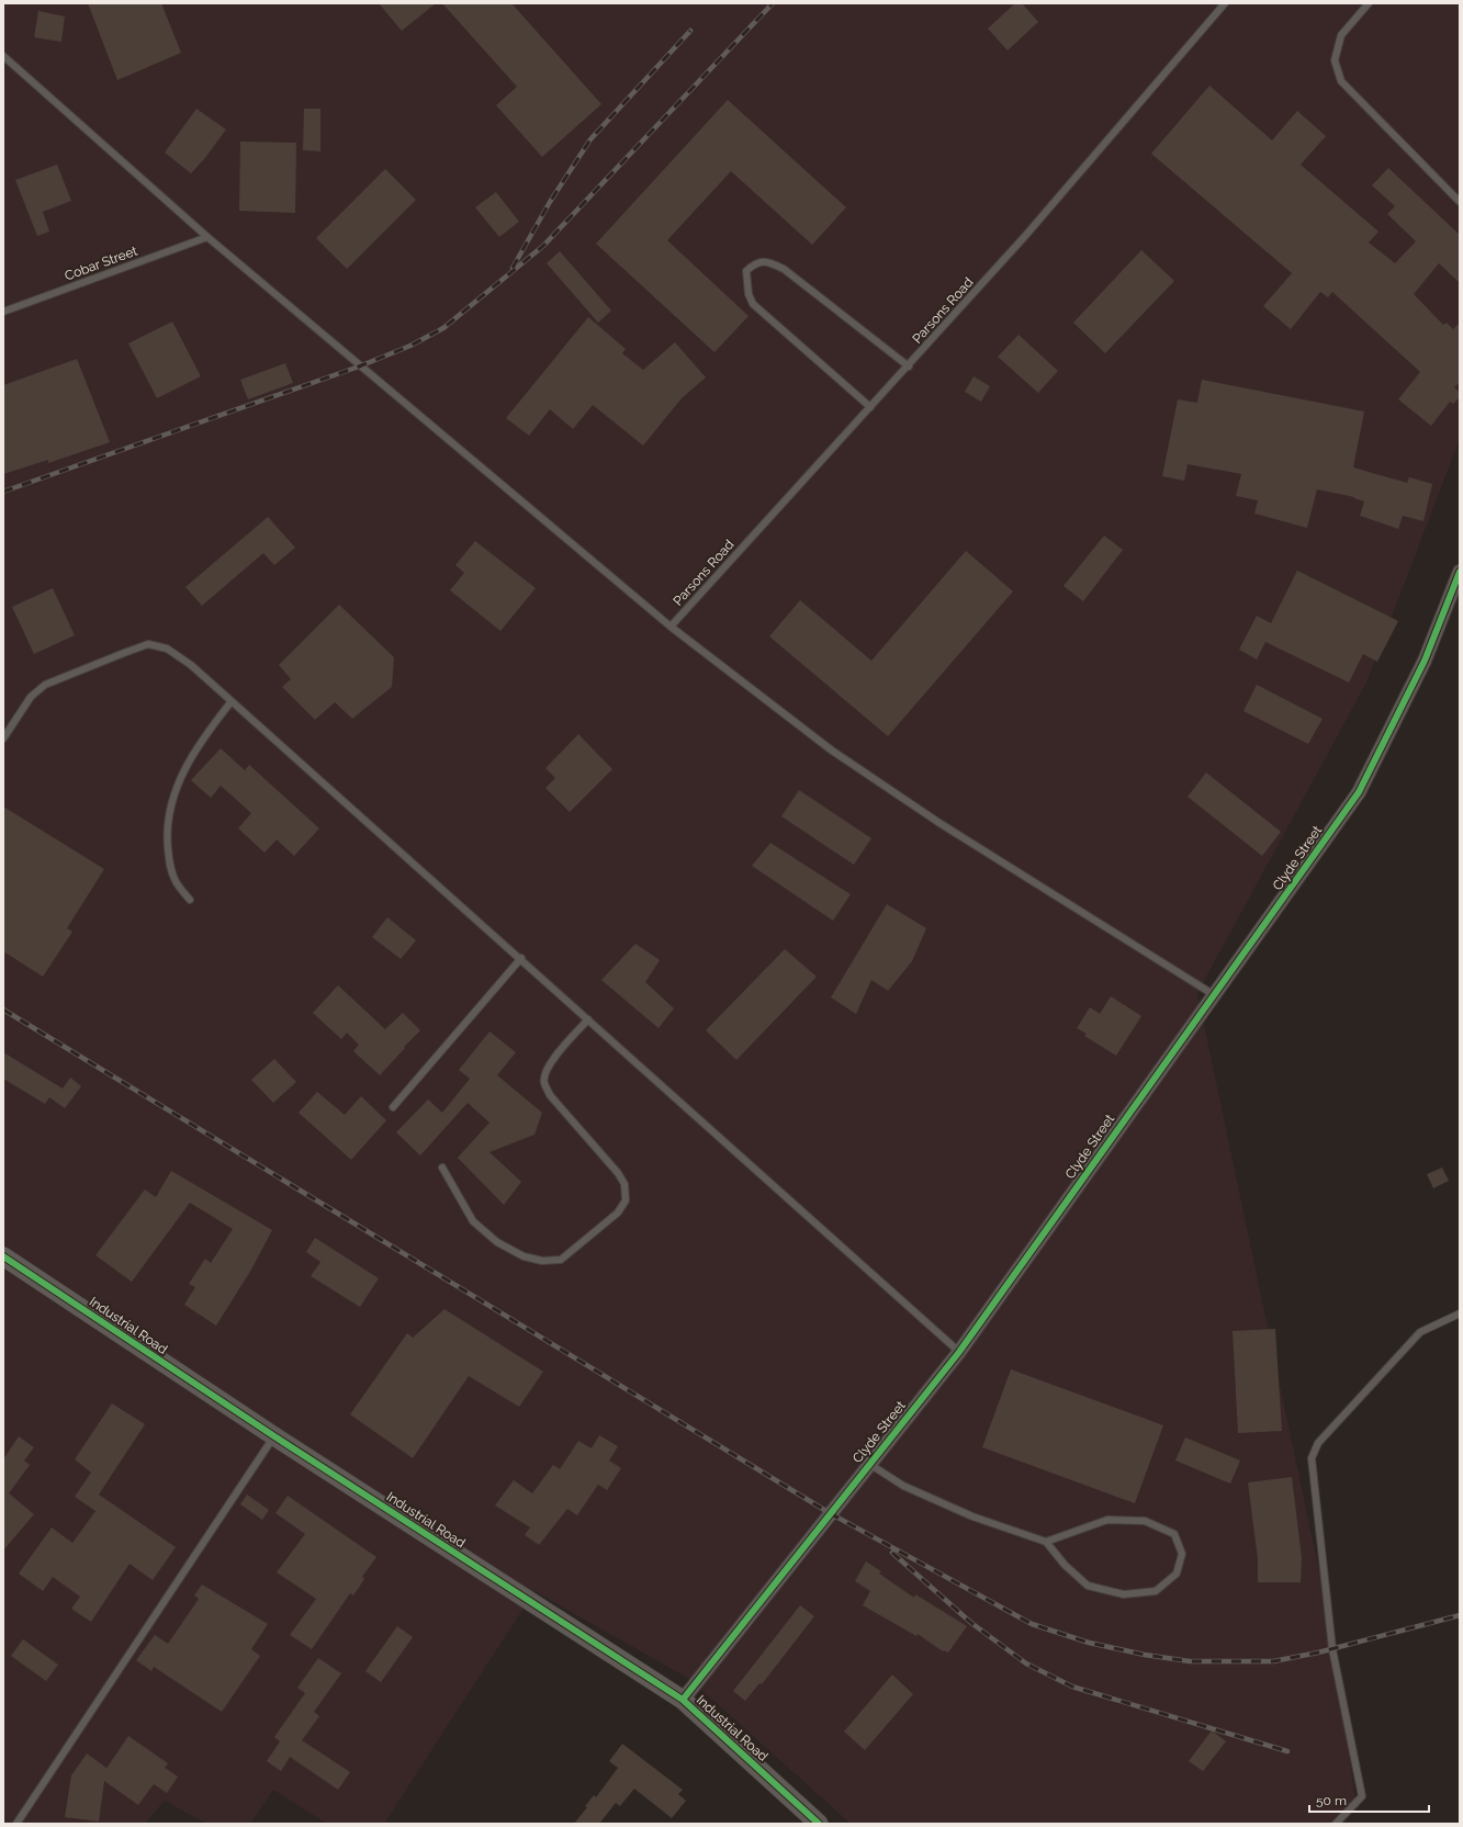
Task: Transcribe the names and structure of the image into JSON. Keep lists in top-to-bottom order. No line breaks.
{"streets":{"street":["Clyde Street","Industrial Road"],"lane":["Cobar Street","Parsons Road"]},"crossings":[["Clyde Street","Industrial Road"]],"scale_bar":"50 m"}
